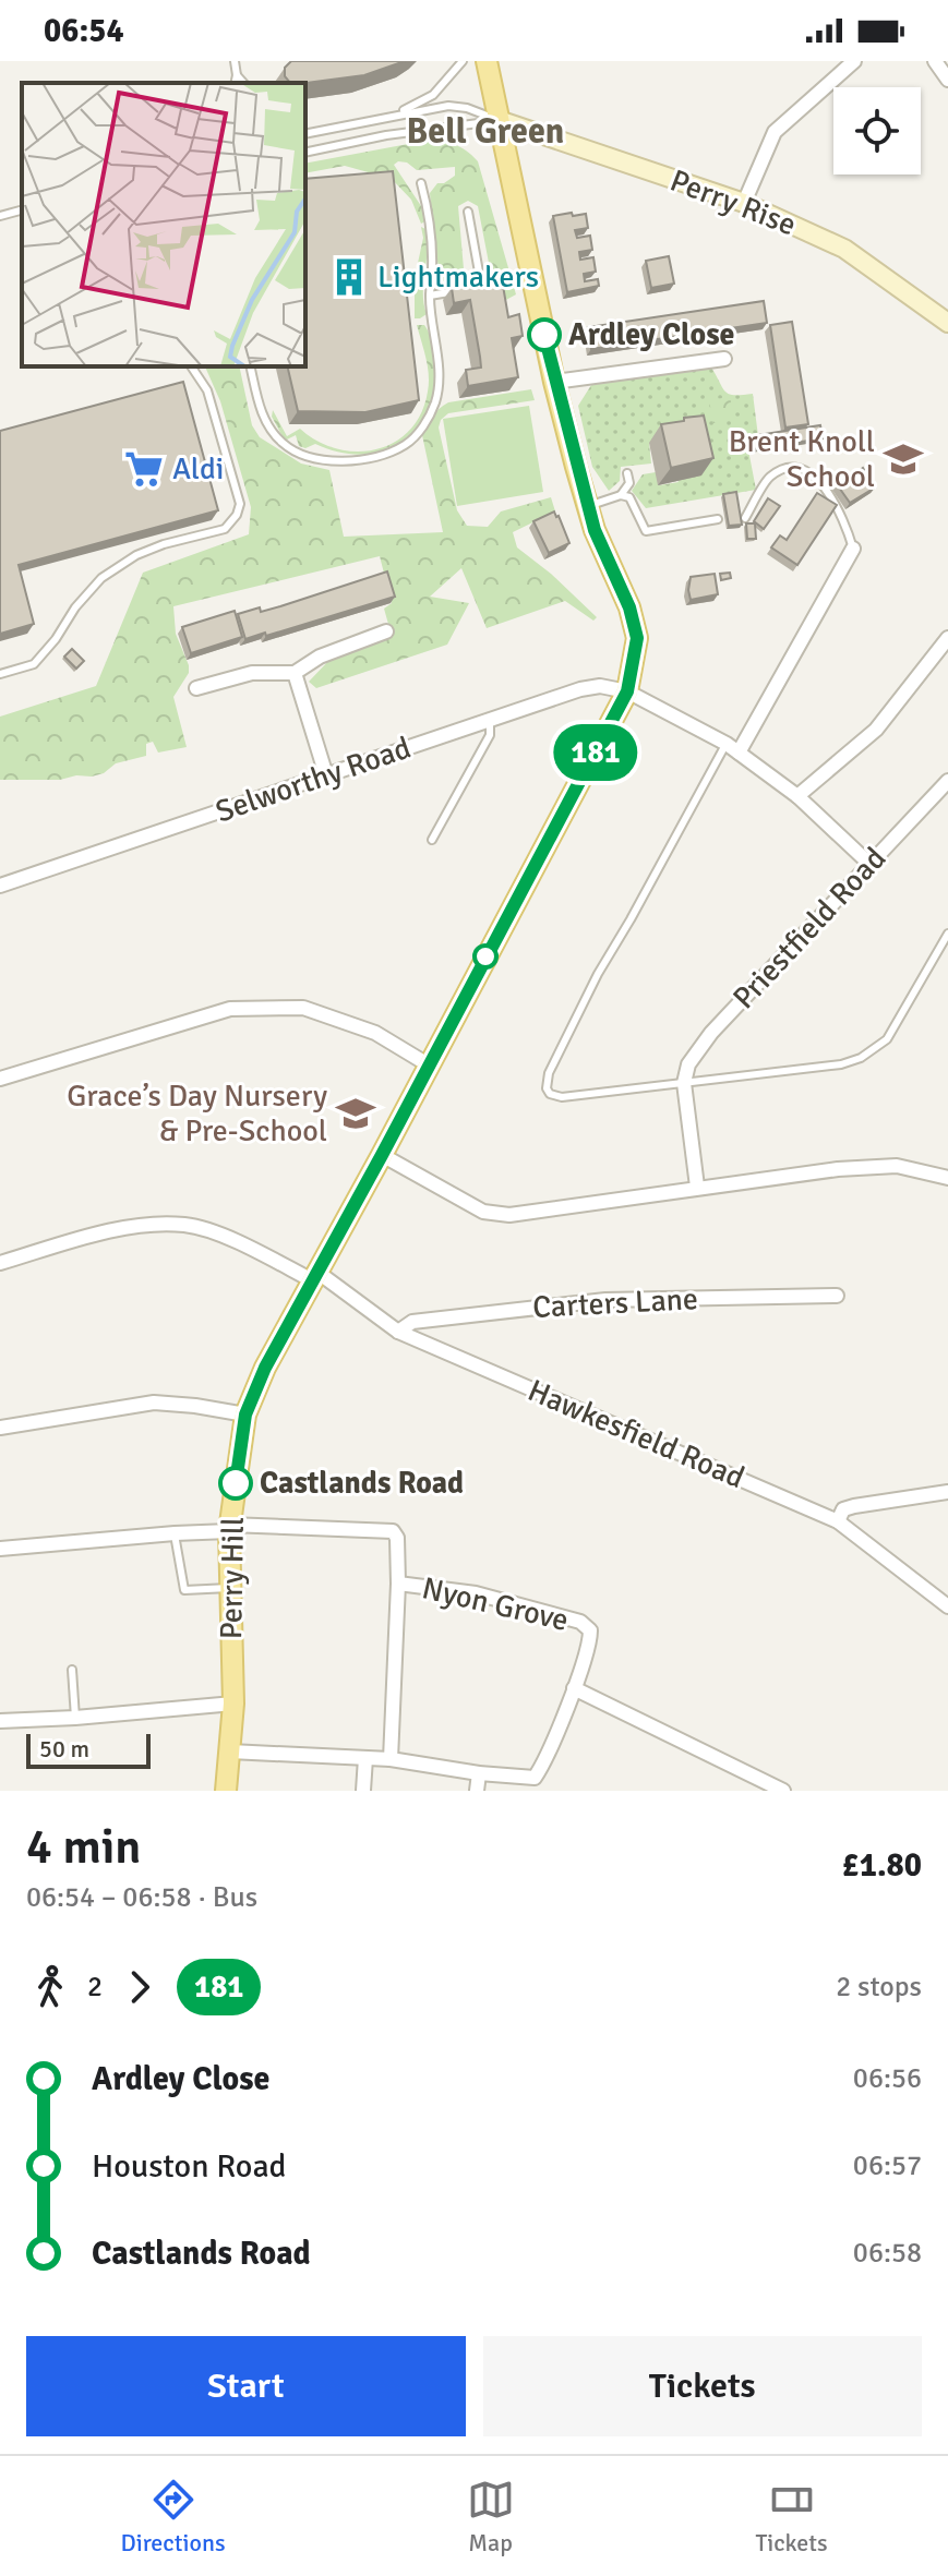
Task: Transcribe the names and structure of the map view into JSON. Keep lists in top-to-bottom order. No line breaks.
{"streets":{"main road":["Perry Rise","Perry Hill"],"street":["Selworthy Road","Priestfield Road","Carters Lane","Hawkesfield Road","Nyon Grove"]},"crossings":[["Perry Rise","Perry Hill"],["Selworthy Road","Perry Hill"],["Carters Lane","Hawkesfield Road"],["Hawkesfield Road","Perry Hill"]],"districts":["Bell Green"],"places":{"building":["Lightmakers"],"other":["Ardley Close","Castlands Road"],"school or university":["Brent Knoll School","Grace’s Day Nursery & Pre-School"],"supermarket":["Aldi"]},"lines":["bus line 181"],"scale_bar":"50 m","page":{"status":"06:54","on_map":"181","scale":"50 m","heading":["4 min","06:54 – 06:58 · Bus","£1.80"],"legs":["2","181","2 stops"],"list":[{"name":"Ardley Close","value":"06:56"},{"name":"Houston Road","value":"06:57"},{"name":"Castlands Road","value":"06:58"}],"buttons":["Start","Tickets"],"tabs":["Directions","Map","Tickets"]}}
